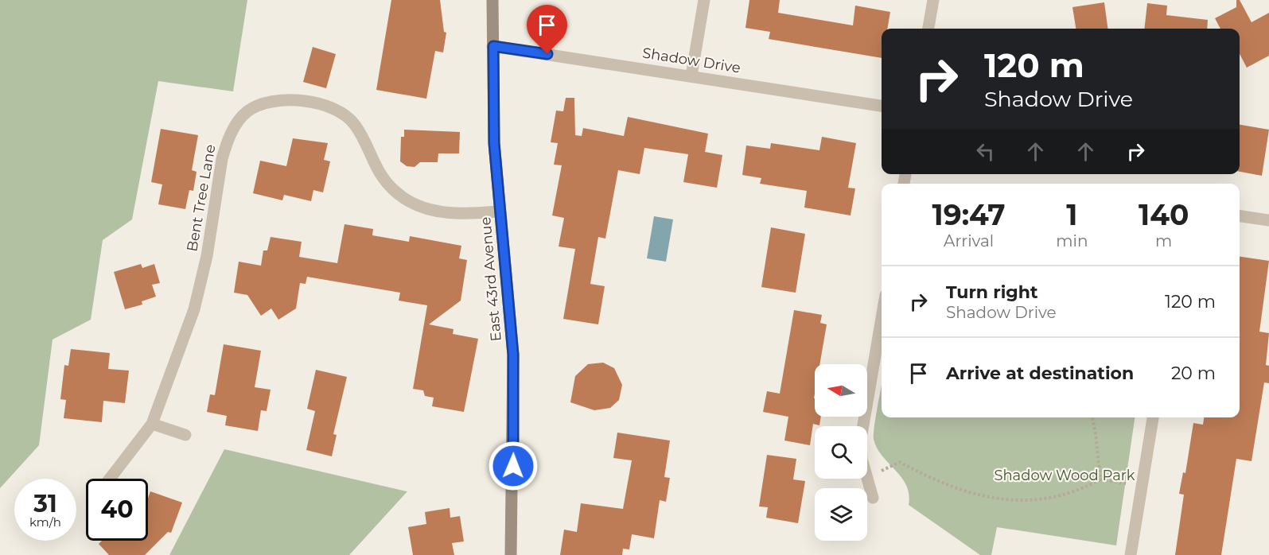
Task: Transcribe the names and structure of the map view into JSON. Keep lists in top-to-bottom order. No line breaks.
{"streets":{"street":["Shadow Drive","Bent Tree Lane","East 43rd Avenue"]},"crossings":[["Shadow Drive","East 43rd Avenue"],["Bent Tree Lane","East 43rd Avenue"]],"parks":["Shadow Wood Park"],"north":"left","page":{"turn":["120 m","Shadow Drive"],"eta":["19:47","Arrival","1","min","140","m"],"list":[{"name":"Turn right","note":"Shadow Drive","value":"120 m"},{"name":"Arrive at destination","value":"20 m"}],"speed":"31 km/h","limit":"40"}}
